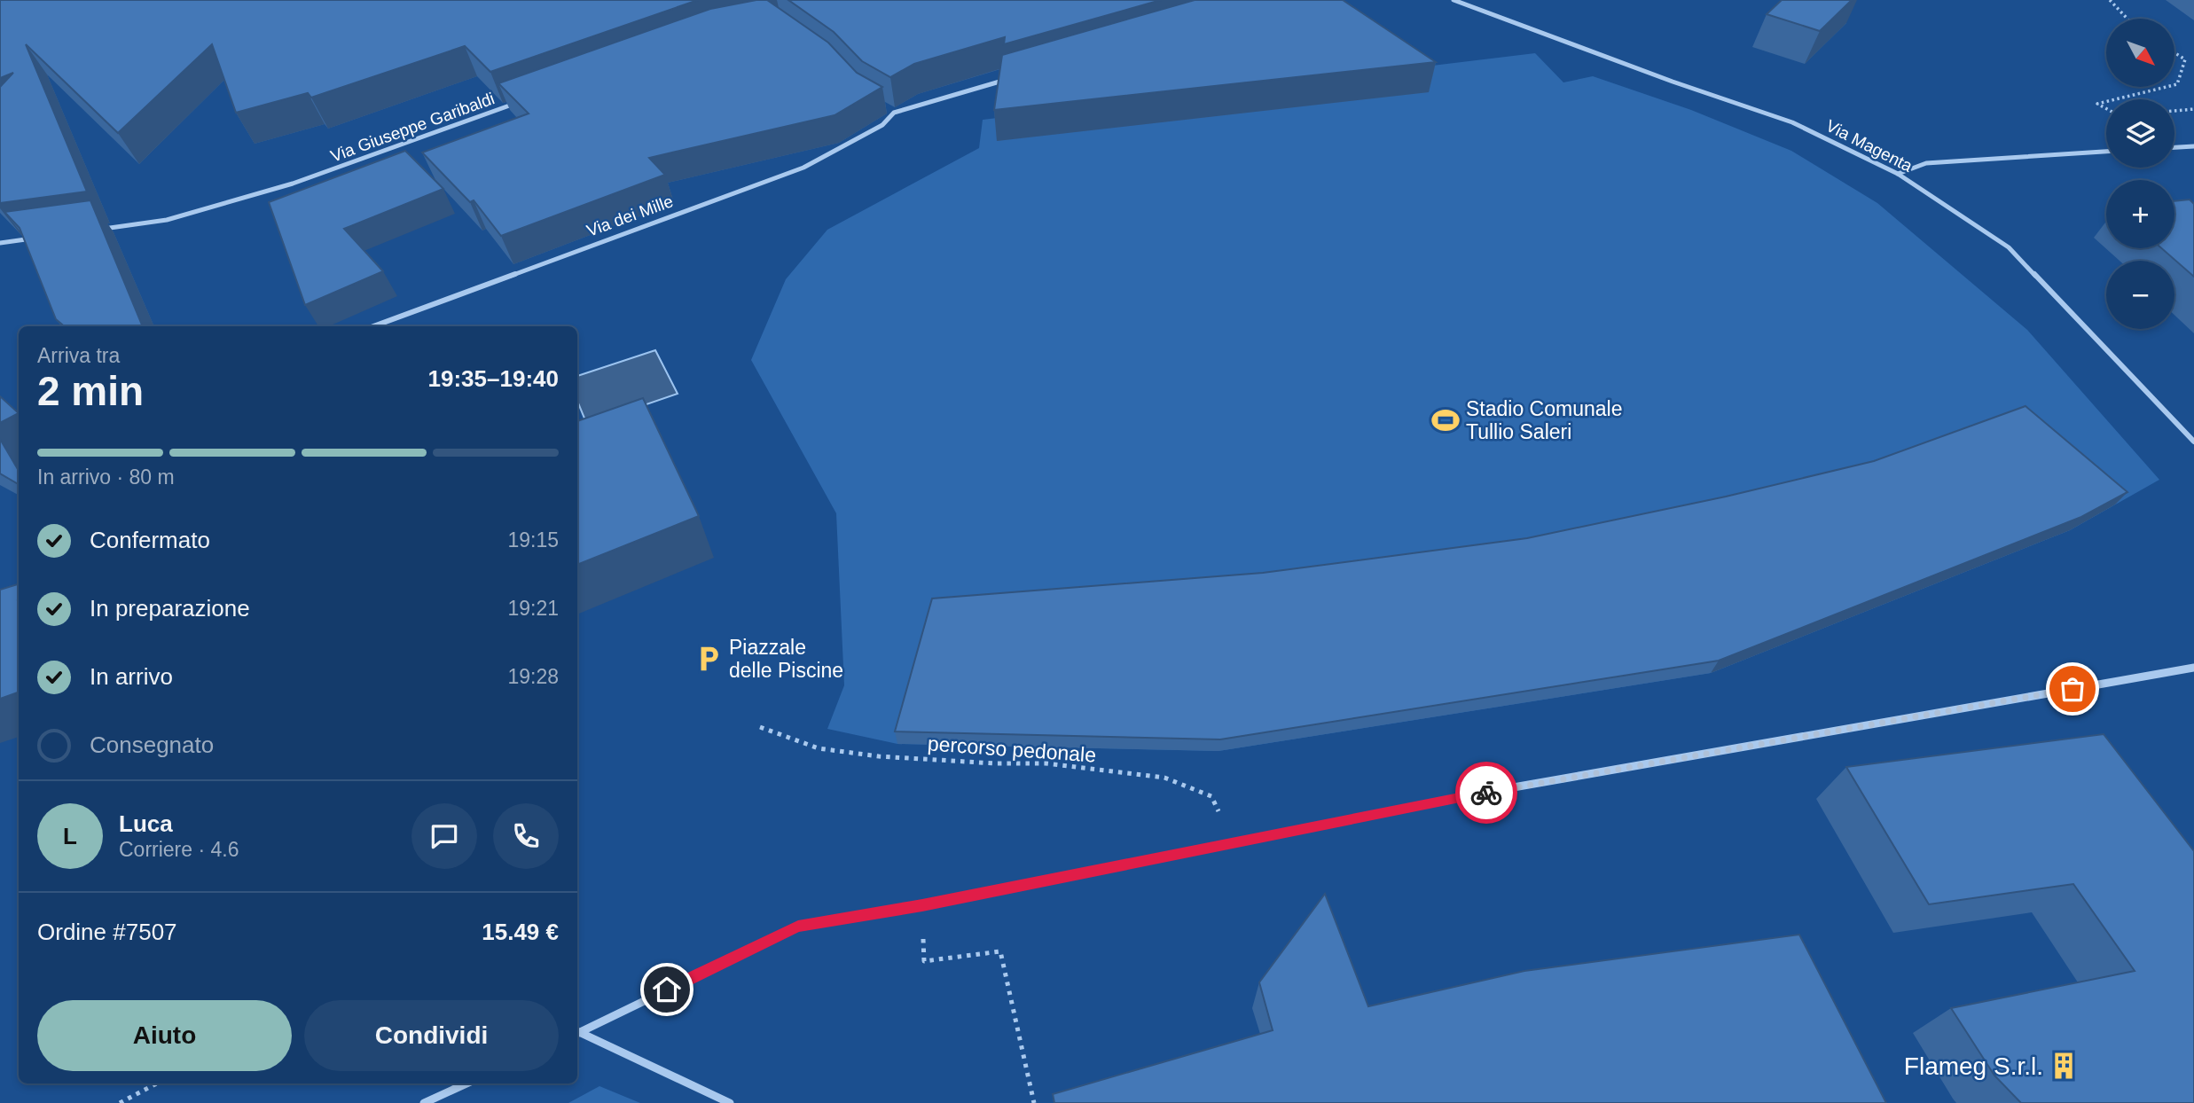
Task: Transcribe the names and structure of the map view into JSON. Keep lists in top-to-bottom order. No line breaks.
{"streets":{"street":["Via Giuseppe Garibaldi","Via Magenta","Via dei Mille"],"path":["percorso pedonale"]},"places":{"sports":["Stadio Comunale Tullio Saleri"],"parking":["Piazzale delle Piscine"],"building":["Flameg S.r.l."]},"north":"bottom right","page":{"map_buttons":["+","−"],"heading":["2 min","Arriva tra","19:35–19:40"],"panel":["Luca","Corriere · 4.6","Ordine #7507","15.49 €"],"bar":"In arrivo · 80 m","list":[["Confermato","19:15"],["In preparazione","19:21"],["In arrivo","19:28"],"Consegnato"],"round":"L","buttons":["Aiuto","Condividi"]}}
